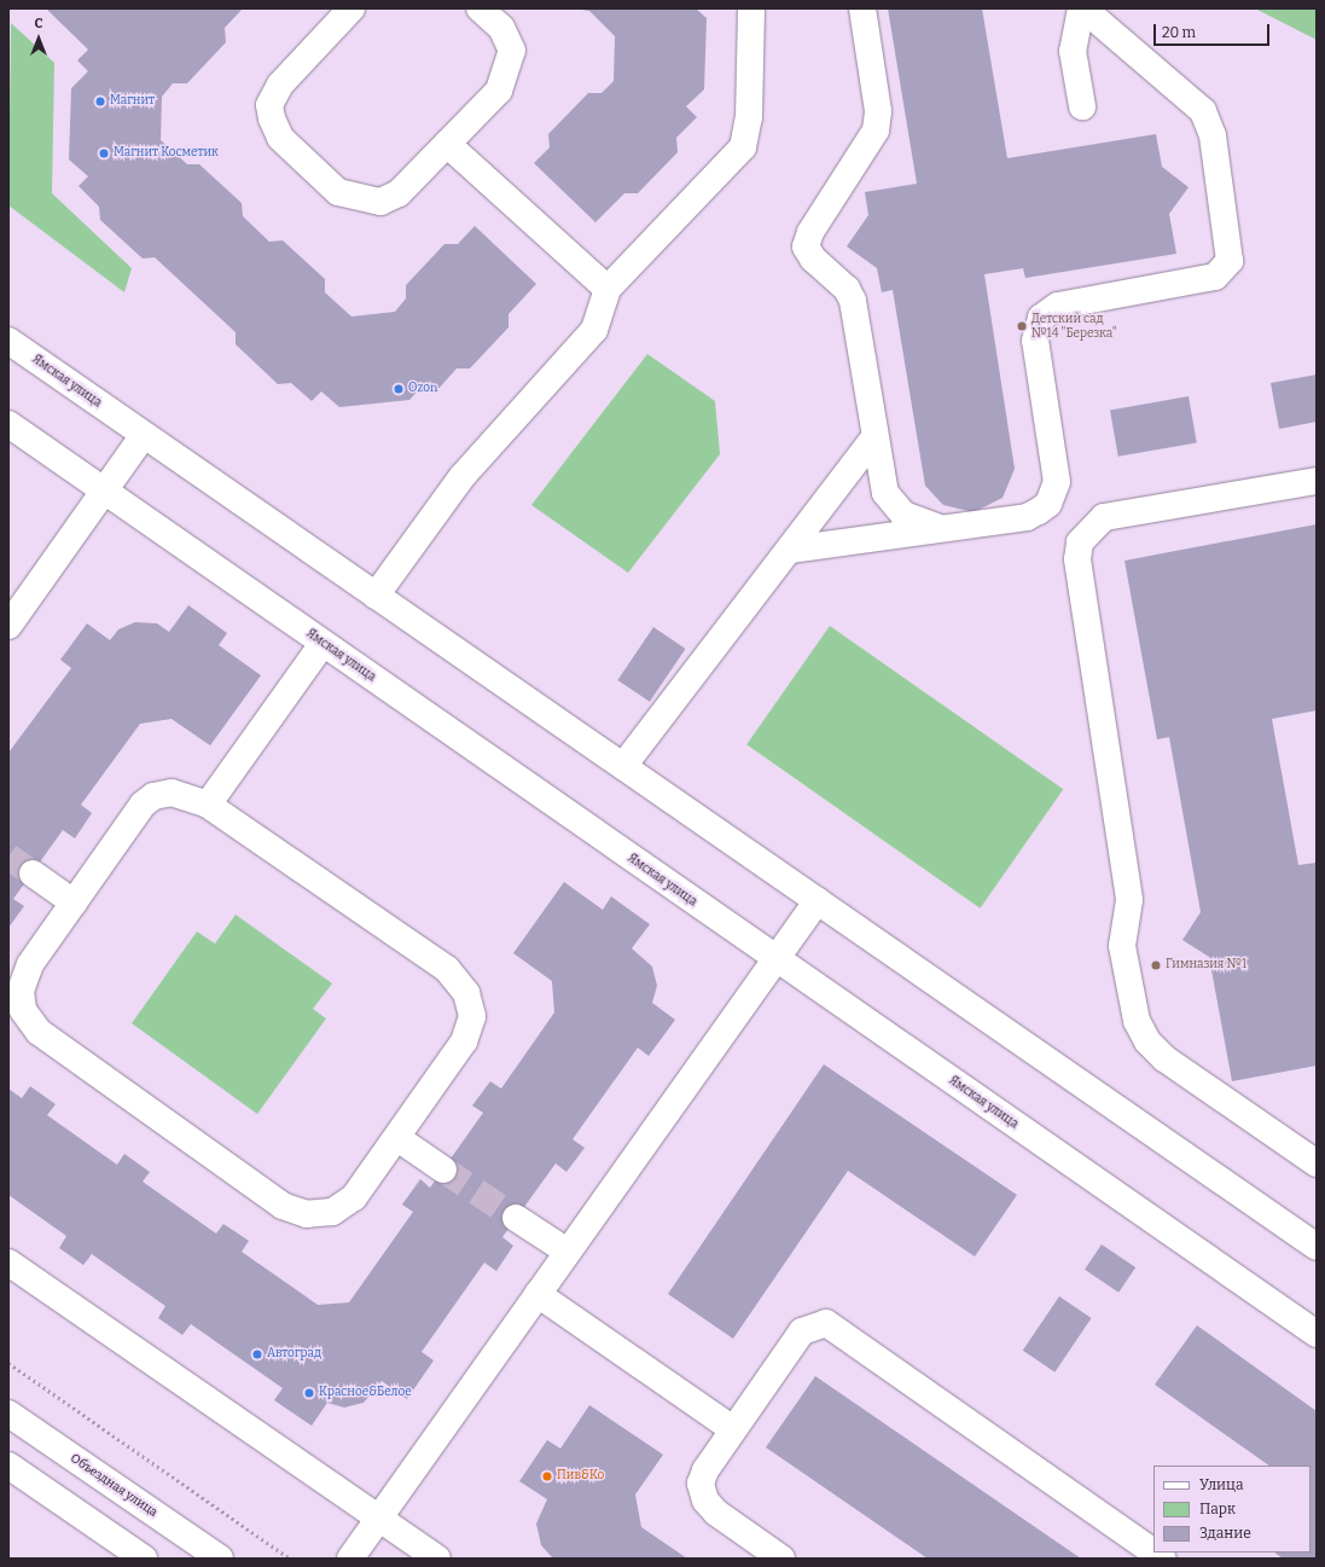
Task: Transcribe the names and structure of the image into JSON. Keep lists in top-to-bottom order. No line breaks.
{"streets":{"street":["Ямская улица","Объездная улица"]},"places":["Магнит","Магнит Косметик","Детский сад №14 \"Березка\"","Ozon","Гимназия №1","Автоград","Красное&Белое","Пив&Ко"],"legend":["Улица","Парк","Здание"],"scale_bar":"20 m","north":"top"}
